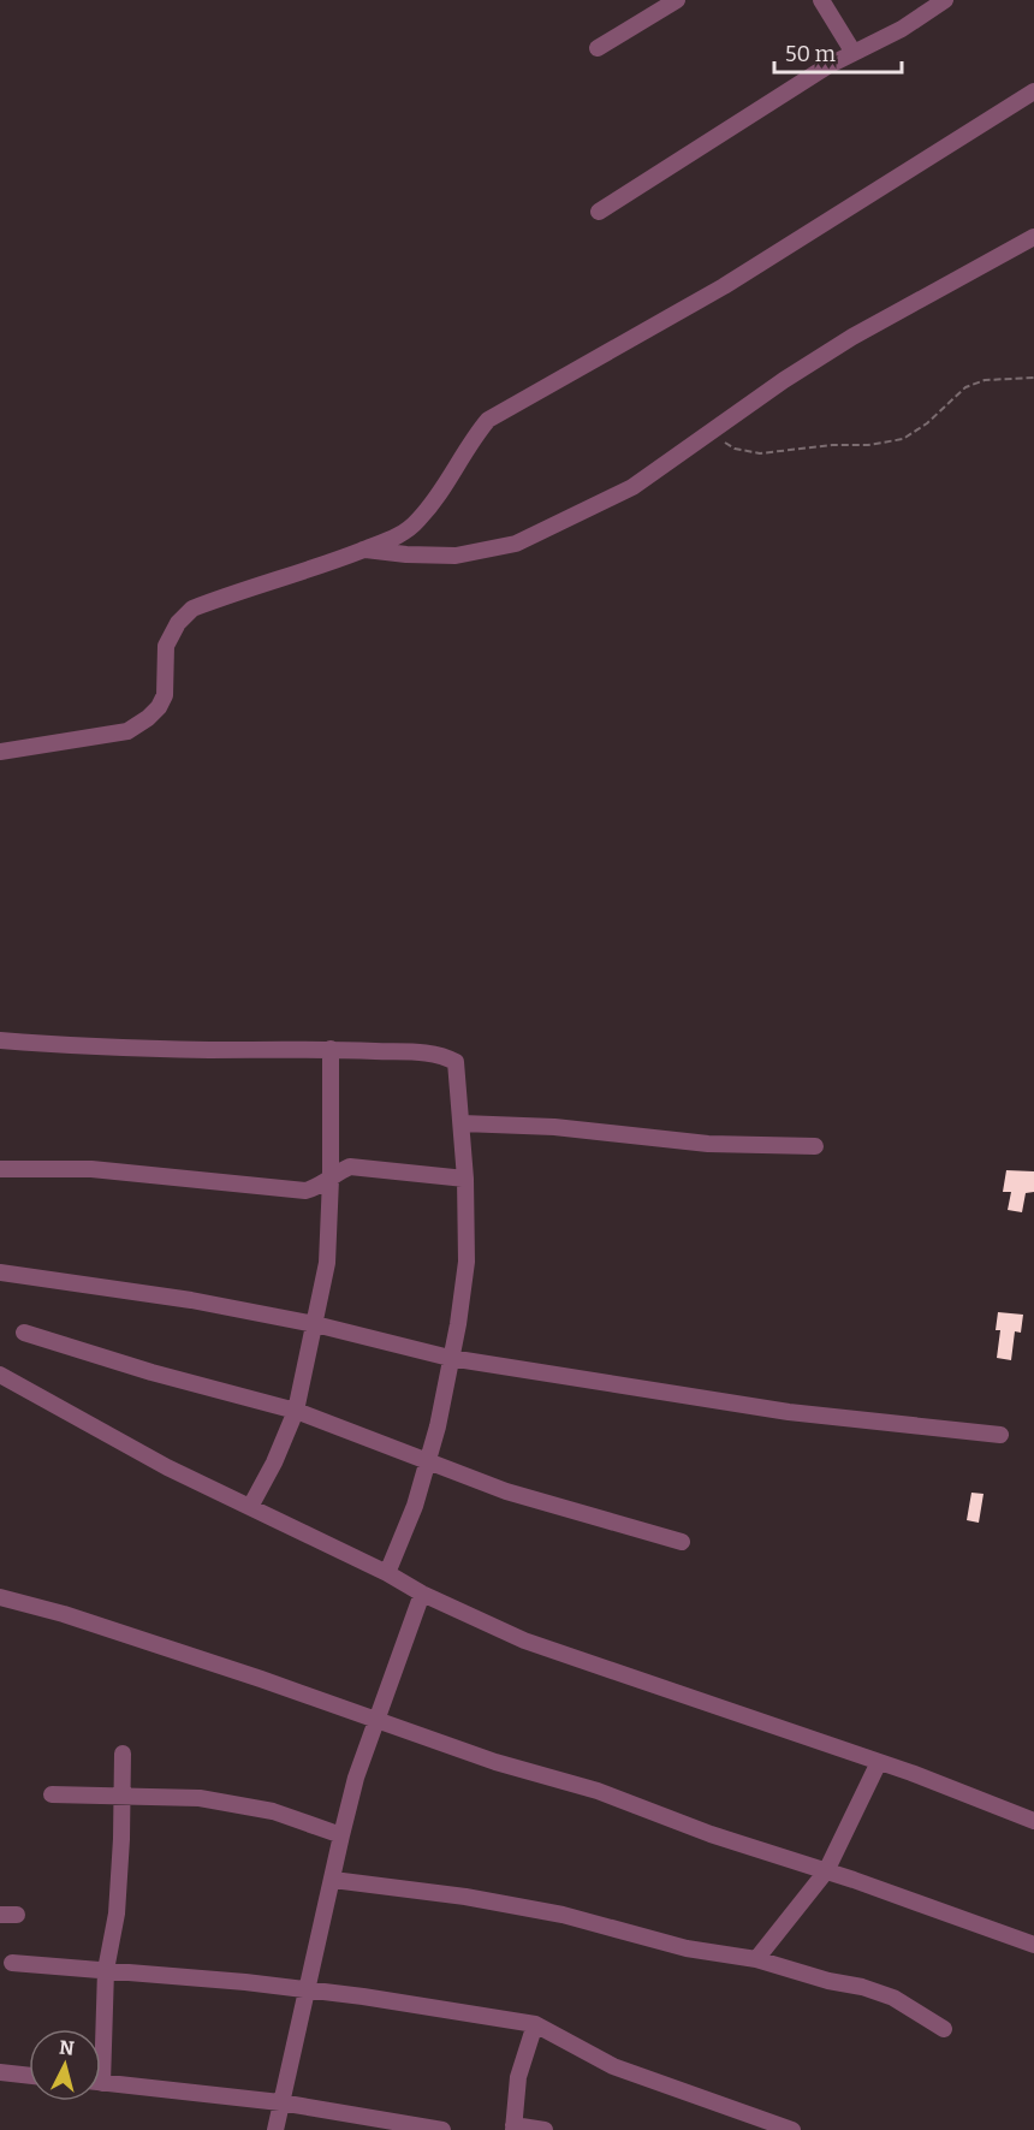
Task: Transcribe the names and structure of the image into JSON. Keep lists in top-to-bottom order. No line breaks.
{"scale_bar":"50 m","north":"top"}
